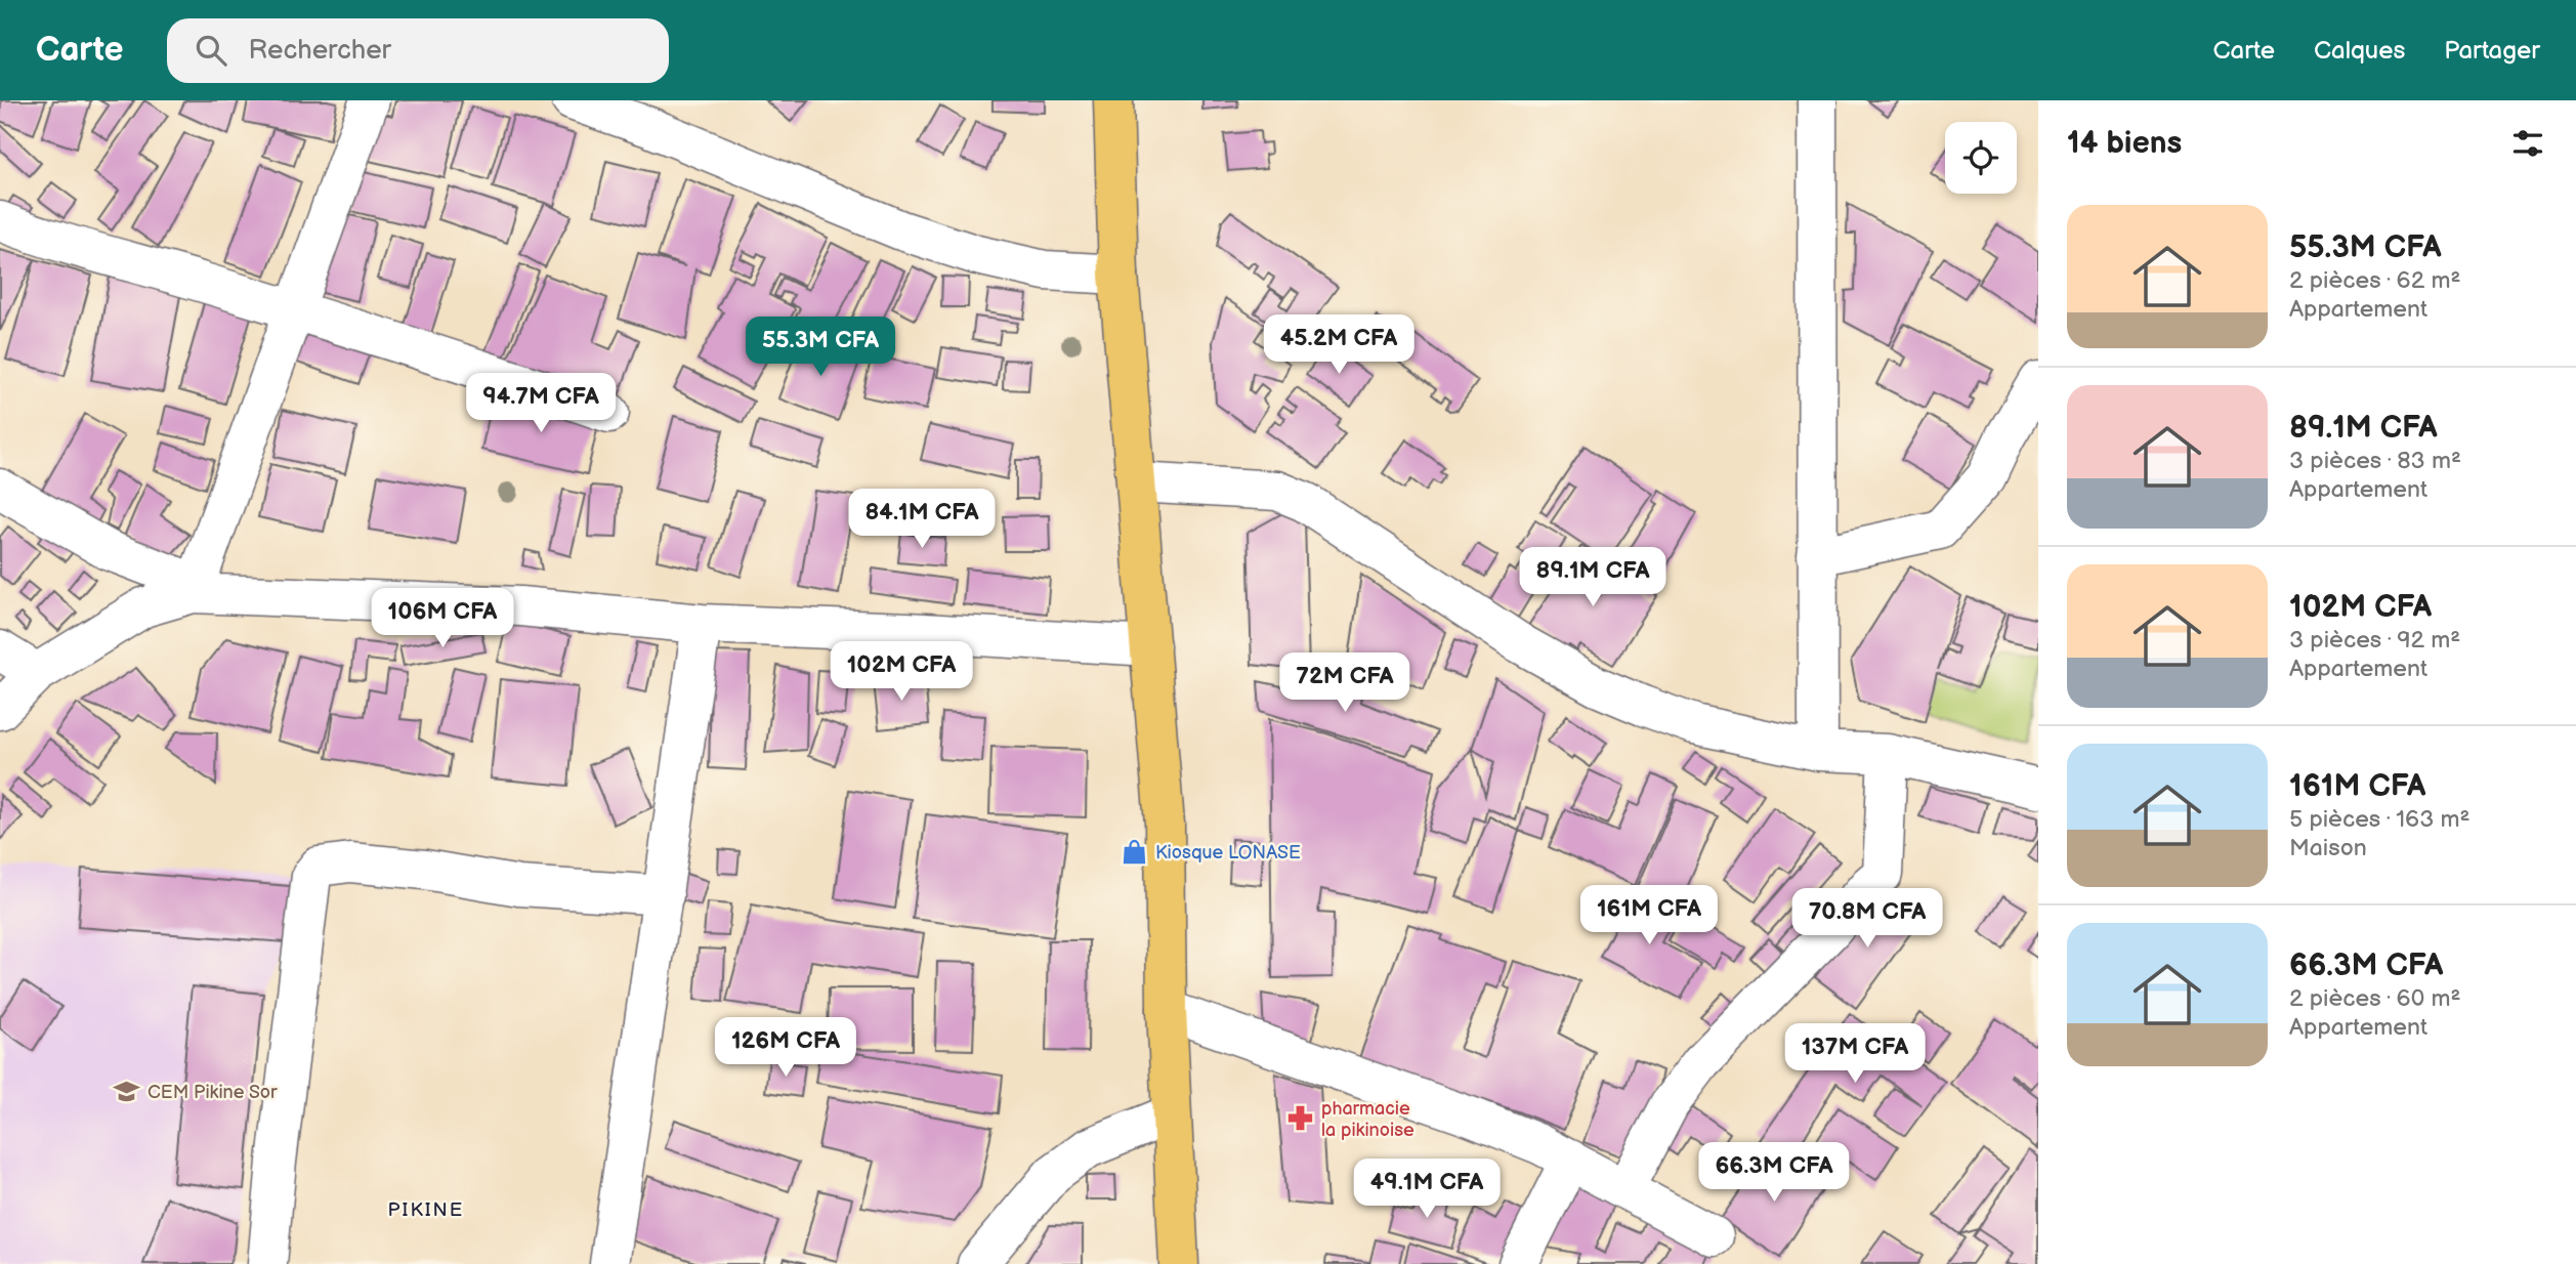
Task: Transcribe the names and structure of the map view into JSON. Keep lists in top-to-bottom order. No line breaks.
{"districts":["PIKINE"],"places":{"shop":["Kiosque LONASE"],"school or university":["CEM Pikine Sor"],"pharmacy":["pharmacie la pikinoise"]},"page":{"header":"Carte","search":"Rechercher","nav":["Carte","Calques","Partager"],"heading":"14 biens","list":[{"name":"55.3M CFA","note":"2 pièces · 62 m² · Appartement"},{"name":"89.1M CFA","note":"3 pièces · 83 m² · Appartement"},{"name":"102M CFA","note":"3 pièces · 92 m² · Appartement"},{"name":"161M CFA","note":"5 pièces · 163 m² · Maison"},{"name":"66.3M CFA","note":"2 pièces · 60 m² · Appartement"}],"price":["45.2M CFA","55.3M CFA","94.7M CFA","84.1M CFA","89.1M CFA","106M CFA","102M CFA","72M CFA","161M CFA","70.8M CFA","126M CFA","137M CFA","66.3M CFA","49.1M CFA"]}}
